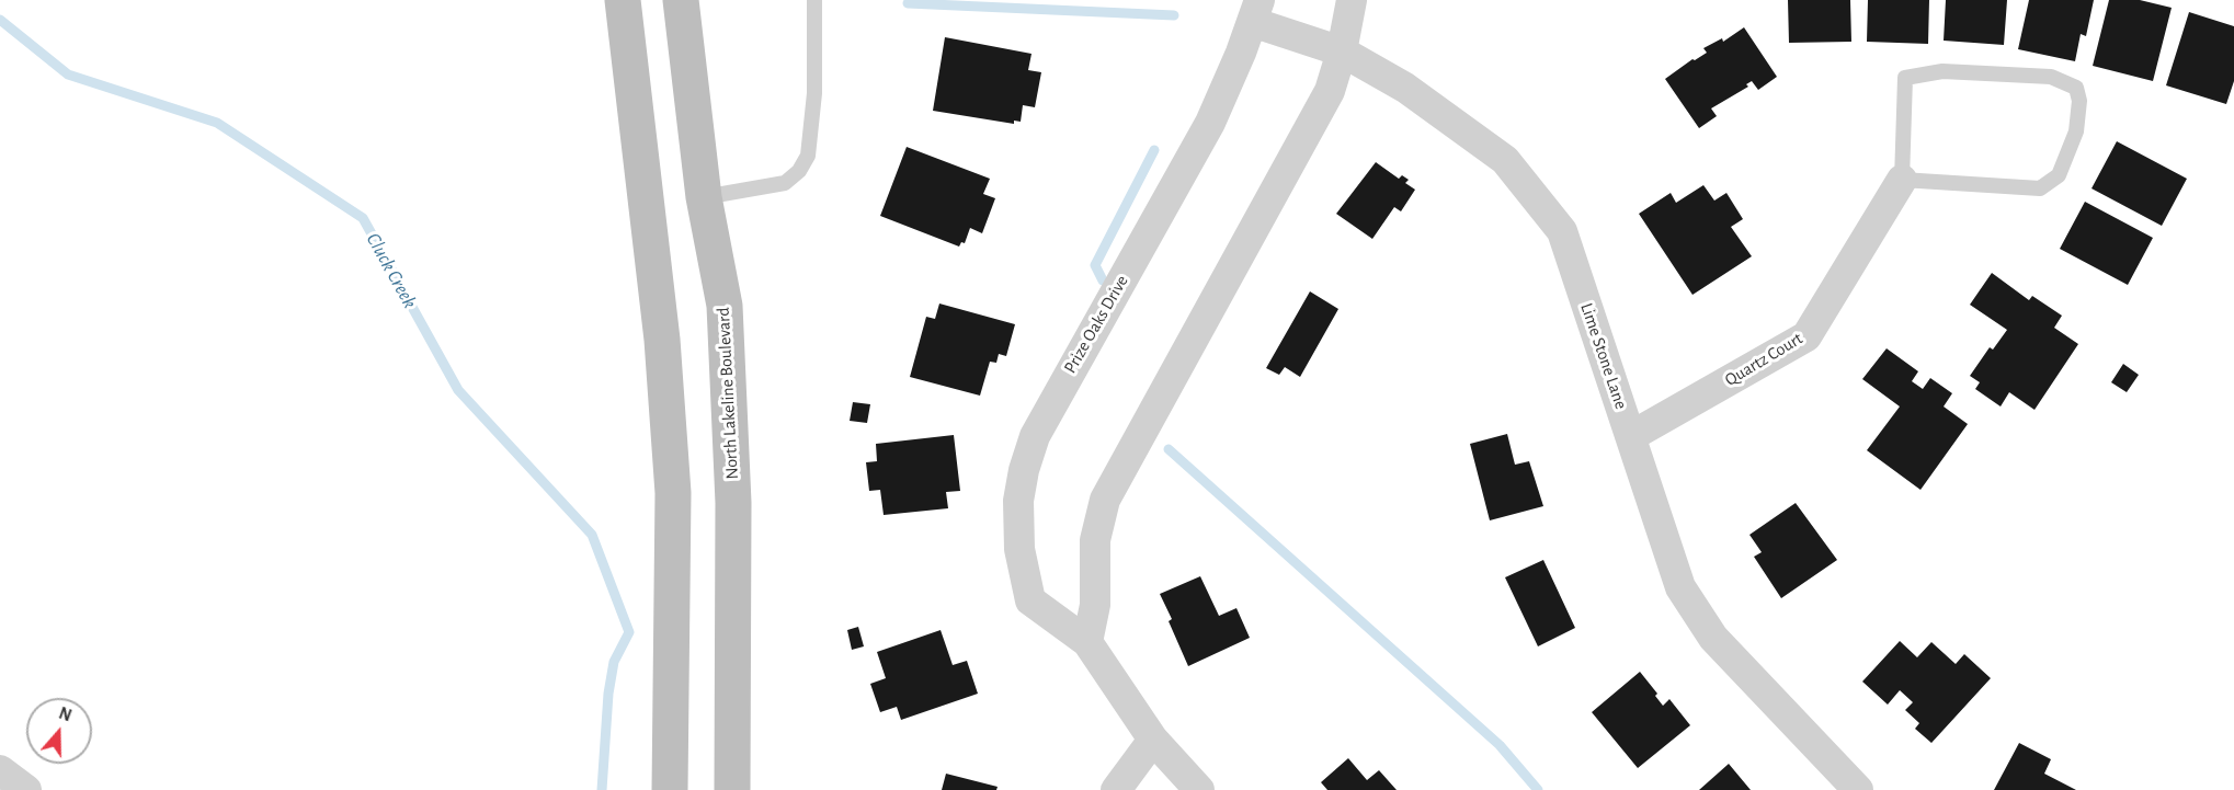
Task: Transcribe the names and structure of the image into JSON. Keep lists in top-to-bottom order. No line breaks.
{"streets":{"main road":["North Lakeline Boulevard"],"street":["Prize Oaks Drive","Lime Stone Lane","Quartz Court"]},"crossings":[["Prize Oaks Drive","Lime Stone Lane"],["Lime Stone Lane","Quartz Court"]],"water":["Cluck Creek"],"north":"top"}
